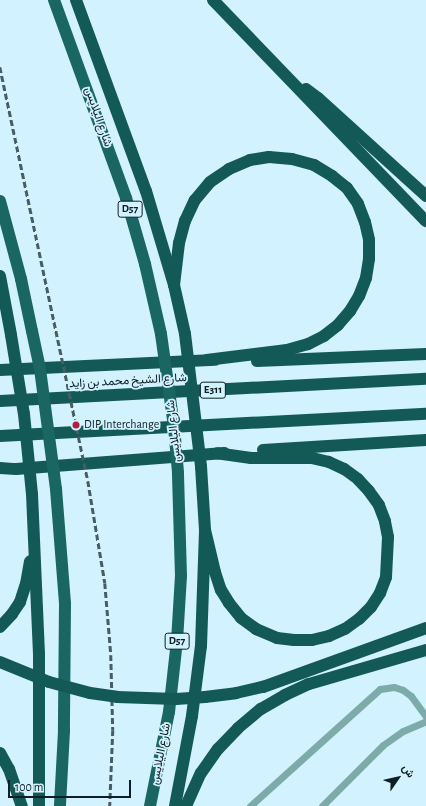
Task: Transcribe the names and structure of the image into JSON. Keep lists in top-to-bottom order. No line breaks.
{"streets":{"highway":["شارع اليلايس","D57","شارع الشيخ محمد بن زايد","E311"]},"places":["DIP Interchange"],"scale_bar":"100 m","north":"top right"}
